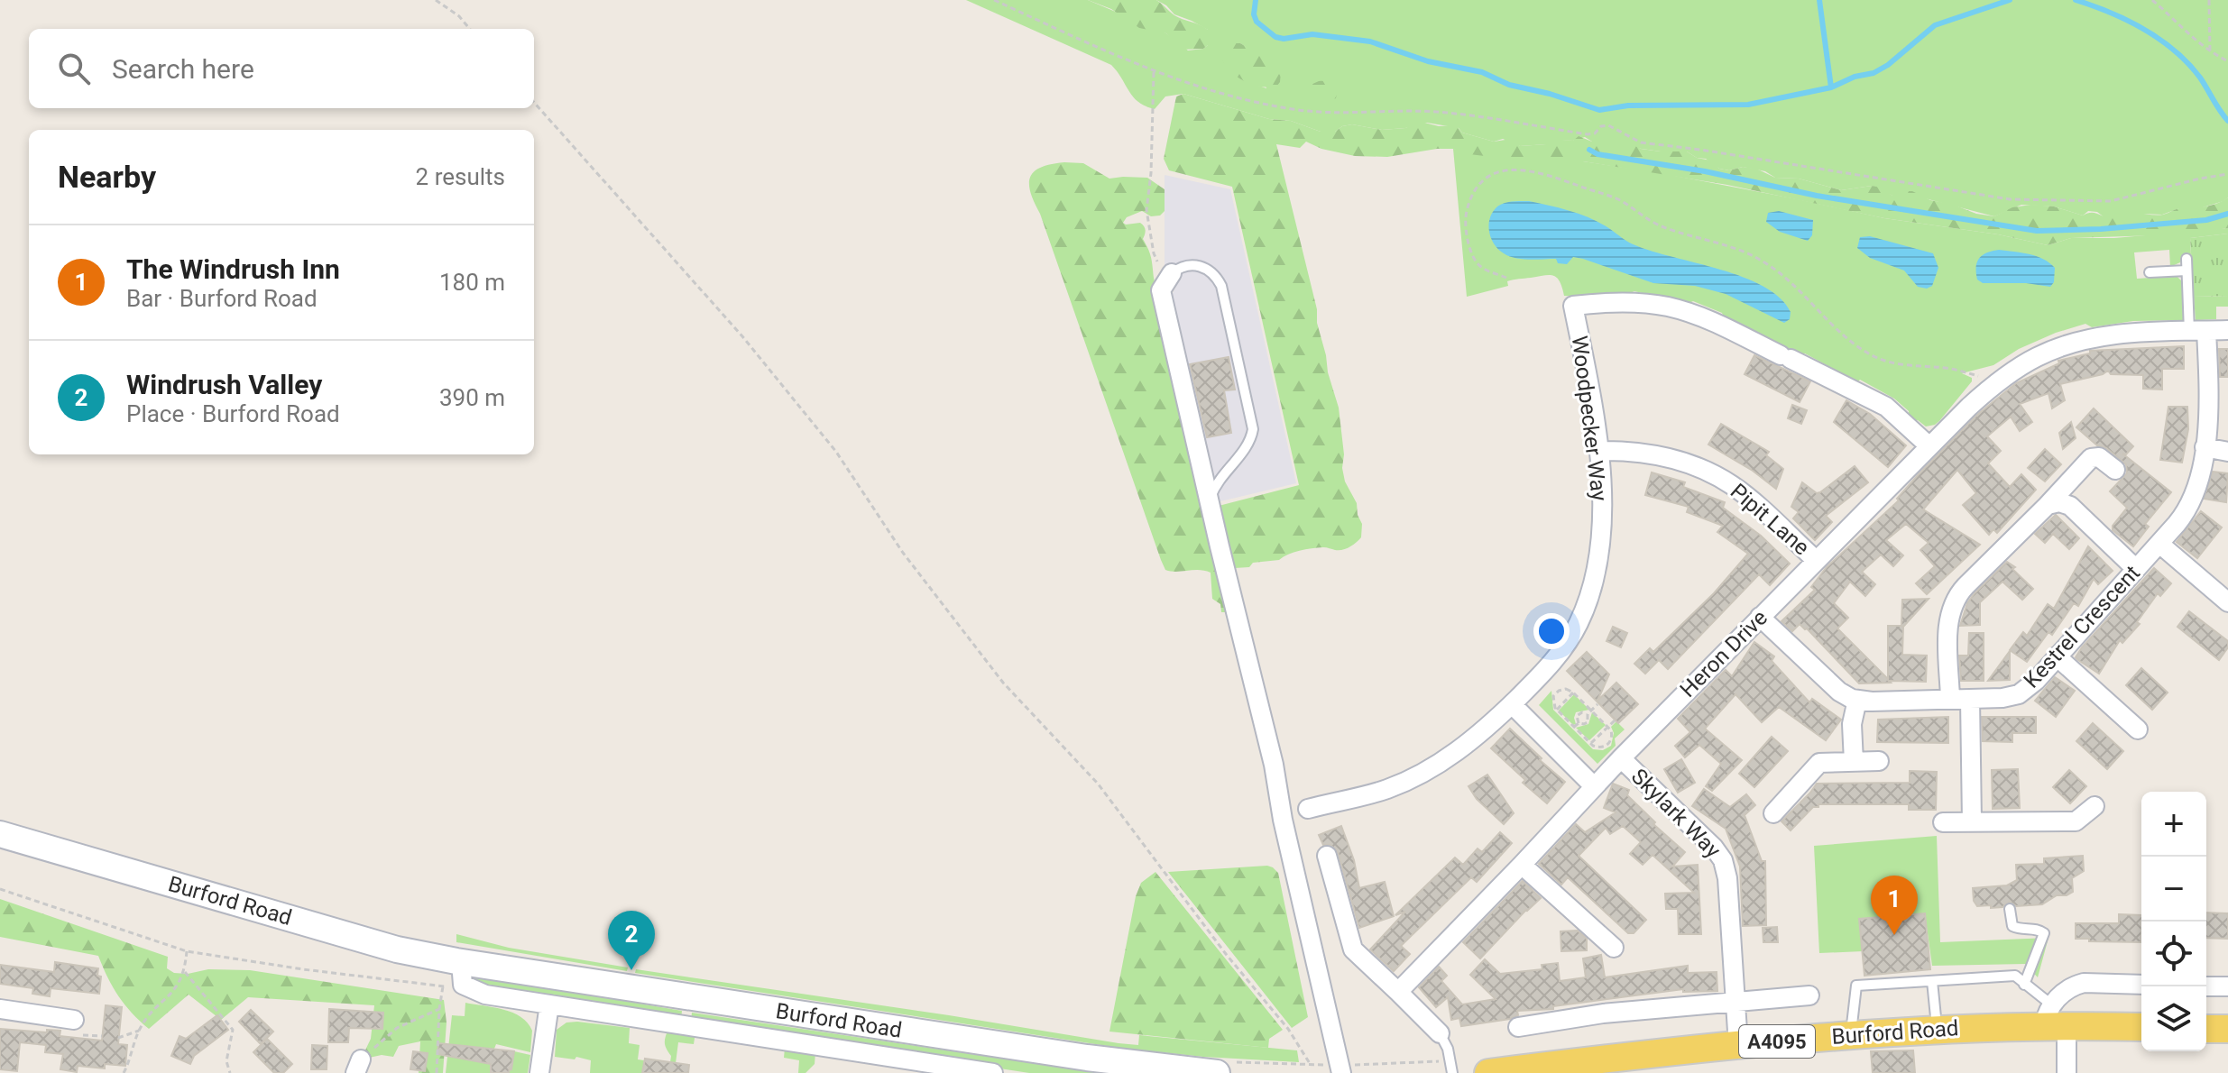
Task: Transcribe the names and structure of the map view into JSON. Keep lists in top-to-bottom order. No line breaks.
{"streets":{"main road":["Burford Road","A4095"],"street":["Woodpecker Way","Pipit Lane","Kestrel Crescent","Heron Drive","Skylark Way"]},"crossings":[["Woodpecker Way","Pipit Lane"],["Woodpecker Way","Heron Drive"],["Pipit Lane","Heron Drive"],["Kestrel Crescent","Heron Drive"],["Heron Drive","Skylark Way"],["Skylark Way","Burford Road"]],"page":{"search":"Search here","heading":["Nearby","2 results"],"list":[{"mark":"1","name":"The Windrush Inn","note":"Bar · Burford Road","value":"180 m"},{"mark":"2","name":"Windrush Valley","note":"Place · Burford Road","value":"390 m"}],"map_buttons":["+","−"],"pins":["1","2"]}}
